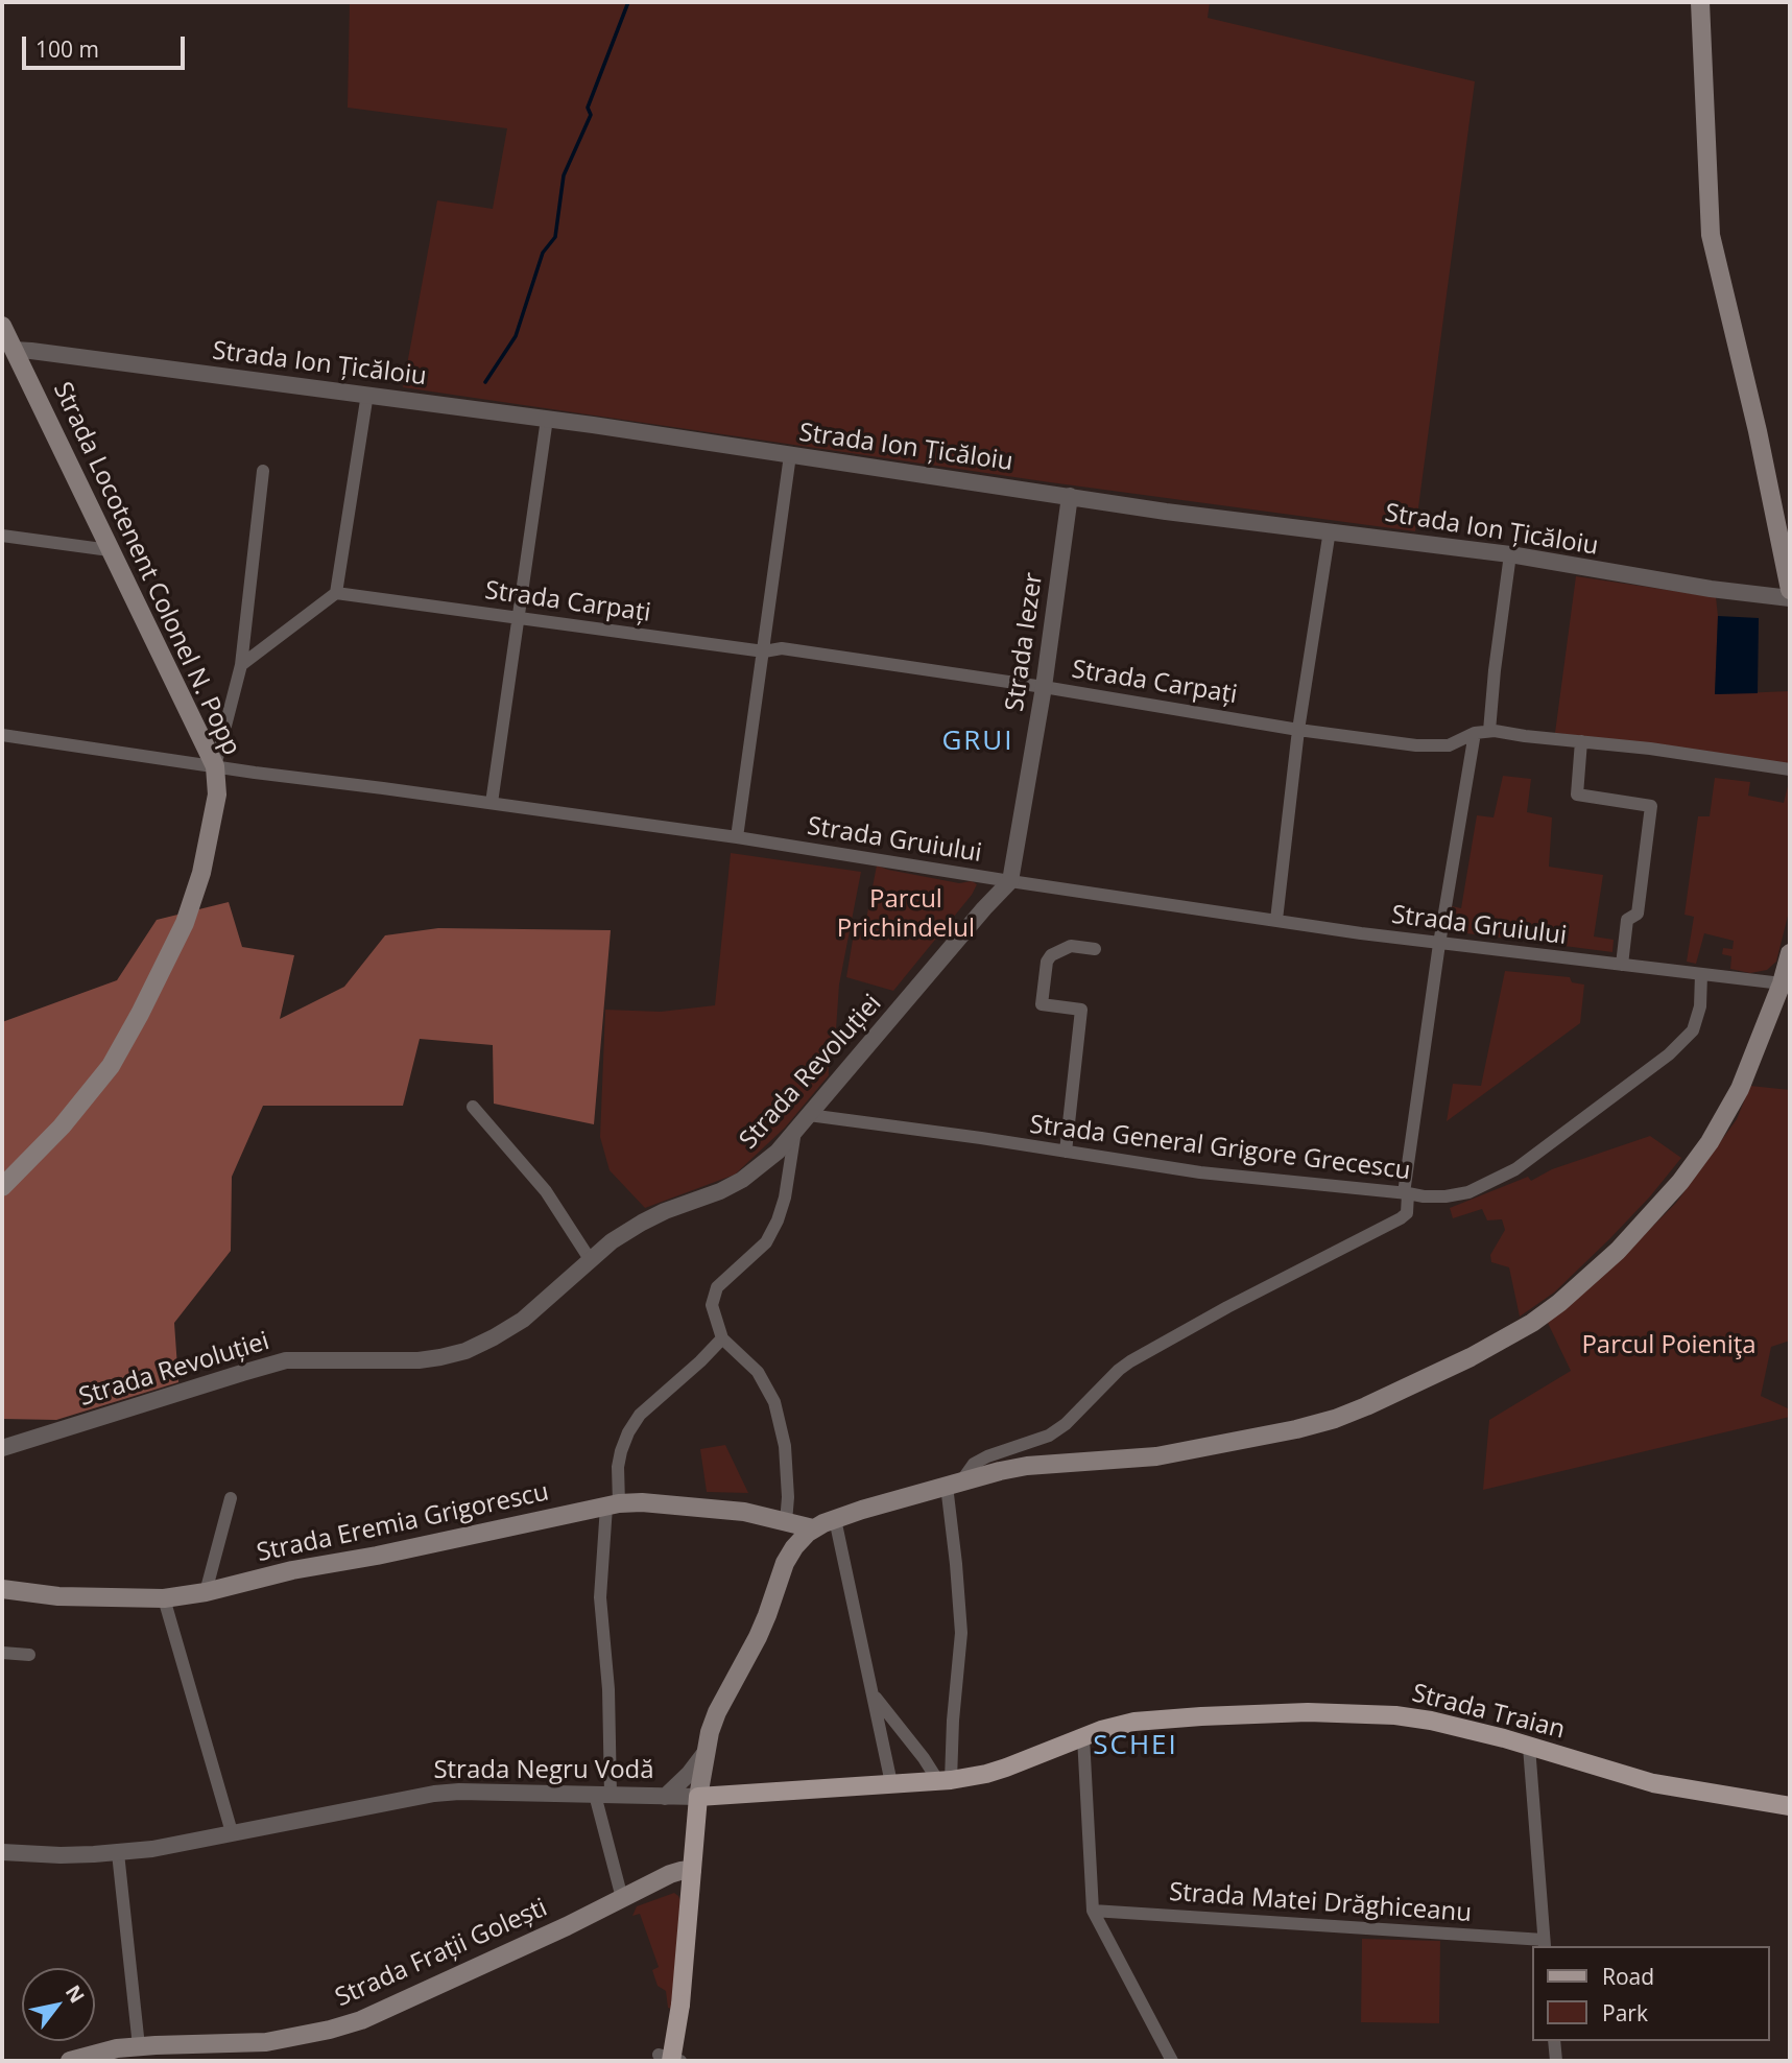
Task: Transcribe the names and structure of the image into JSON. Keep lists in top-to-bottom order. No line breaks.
{"streets":{"main road":["Strada Locotenent Colonel N. Popp","Strada Eremia Grigorescu","Strada Traian","Strada Negru Vodă","Strada Frații Golești"],"street":["Strada Ion Țicăloiu","Strada Carpați","Strada Iezer","Strada Gruiului","Strada Revoluției","Strada General Grigore Grecescu","Strada Matei Drăghiceanu"]},"crossings":[["Strada Ion Țicăloiu","Strada Locotenent Colonel N. Popp"],["Strada Ion Țicăloiu","Strada Iezer"],["Strada Locotenent Colonel N. Popp","Strada Gruiului"],["Strada Carpați","Strada Iezer"],["Strada Iezer","Strada Gruiului"],["Strada Iezer","Strada Revoluției"],["Strada Gruiului","Strada Revoluției"],["Strada Gruiului","Strada General Grigore Grecescu"],["Strada Revoluției","Strada General Grigore Grecescu"],["Strada Traian","Strada Negru Vodă"]],"districts":["GRUI","SCHEI"],"parks":["Parcul Prichindelul","Parcul Poieniţa"],"legend":["Road","Park"],"scale_bar":"100 m","north":"top right"}
